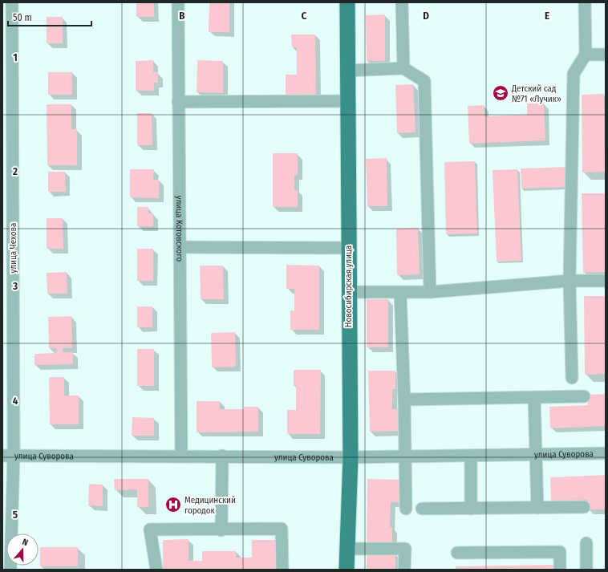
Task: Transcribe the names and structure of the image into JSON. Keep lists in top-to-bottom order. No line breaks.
{"streets":{"main road":["Новосибирская улица"],"street":["улица Котовского","улица Чехова","улица Суворова"]},"crossings":[["улица Котовского","улица Суворова"],["улица Чехова","улица Суворова"],["Новосибирская улица","улица Суворова"]],"places":{"school or university":["Детский сад №71 «Лучик»"],"hospital":["Медицинский городок"]},"scale_bar":"50 m","north":"top","grid":{"columns":["B","C","D","E"],"rows":["1","2","3","4","5"]}}
